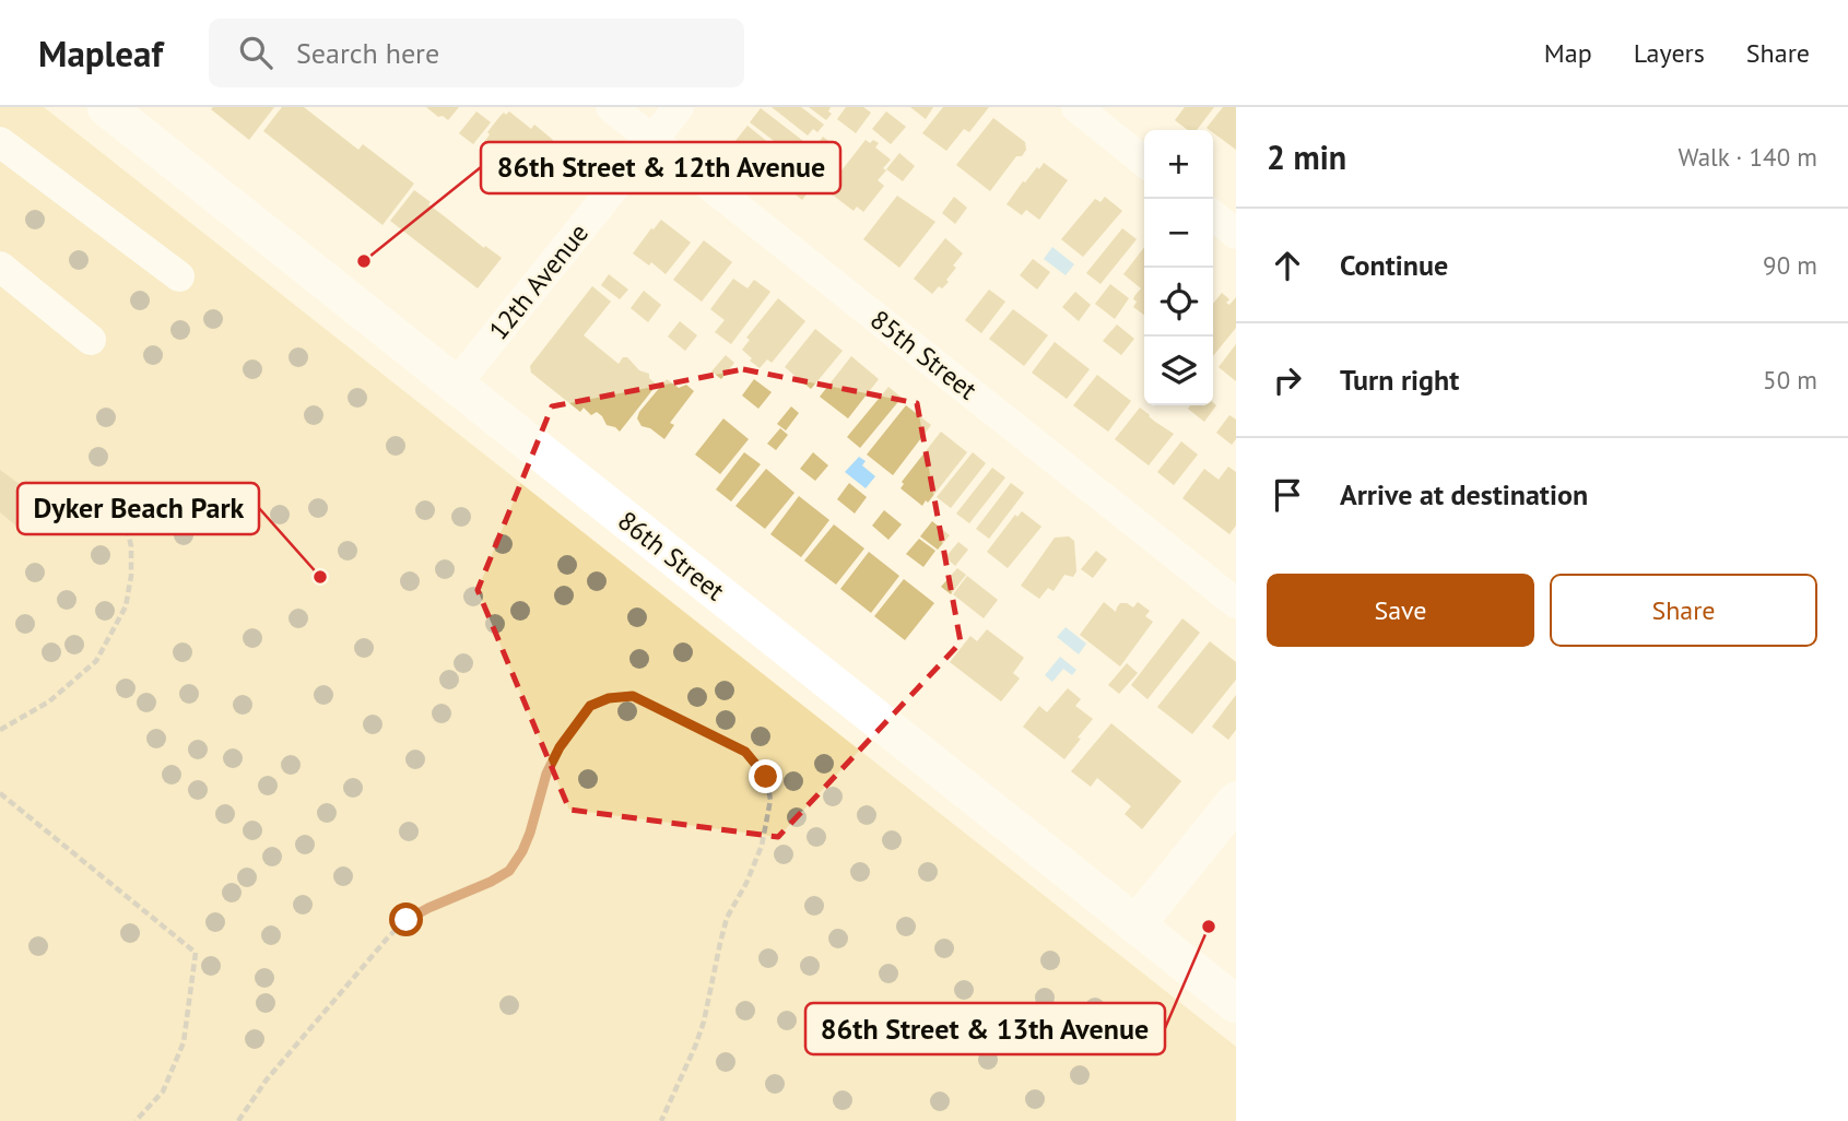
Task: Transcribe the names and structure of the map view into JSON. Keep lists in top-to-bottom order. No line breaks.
{"streets":{"main road":["86th Street"],"street":["12th Avenue","85th Street"]},"crossings":[["12th Avenue","85th Street"],["12th Avenue","86th Street"]],"places":["86th Street & 12th Avenue","Dyker Beach Park","86th Street & 13th Avenue"],"page":{"header":"Mapleaf","search":"Search here","nav":["Map","Layers","Share"],"heading":["2 min","Walk · 140 m"],"map_buttons":["+","−"],"list":[["Continue","90 m"],["Turn right","50 m"],"Arrive at destination"],"buttons":["Save","Share"]}}
